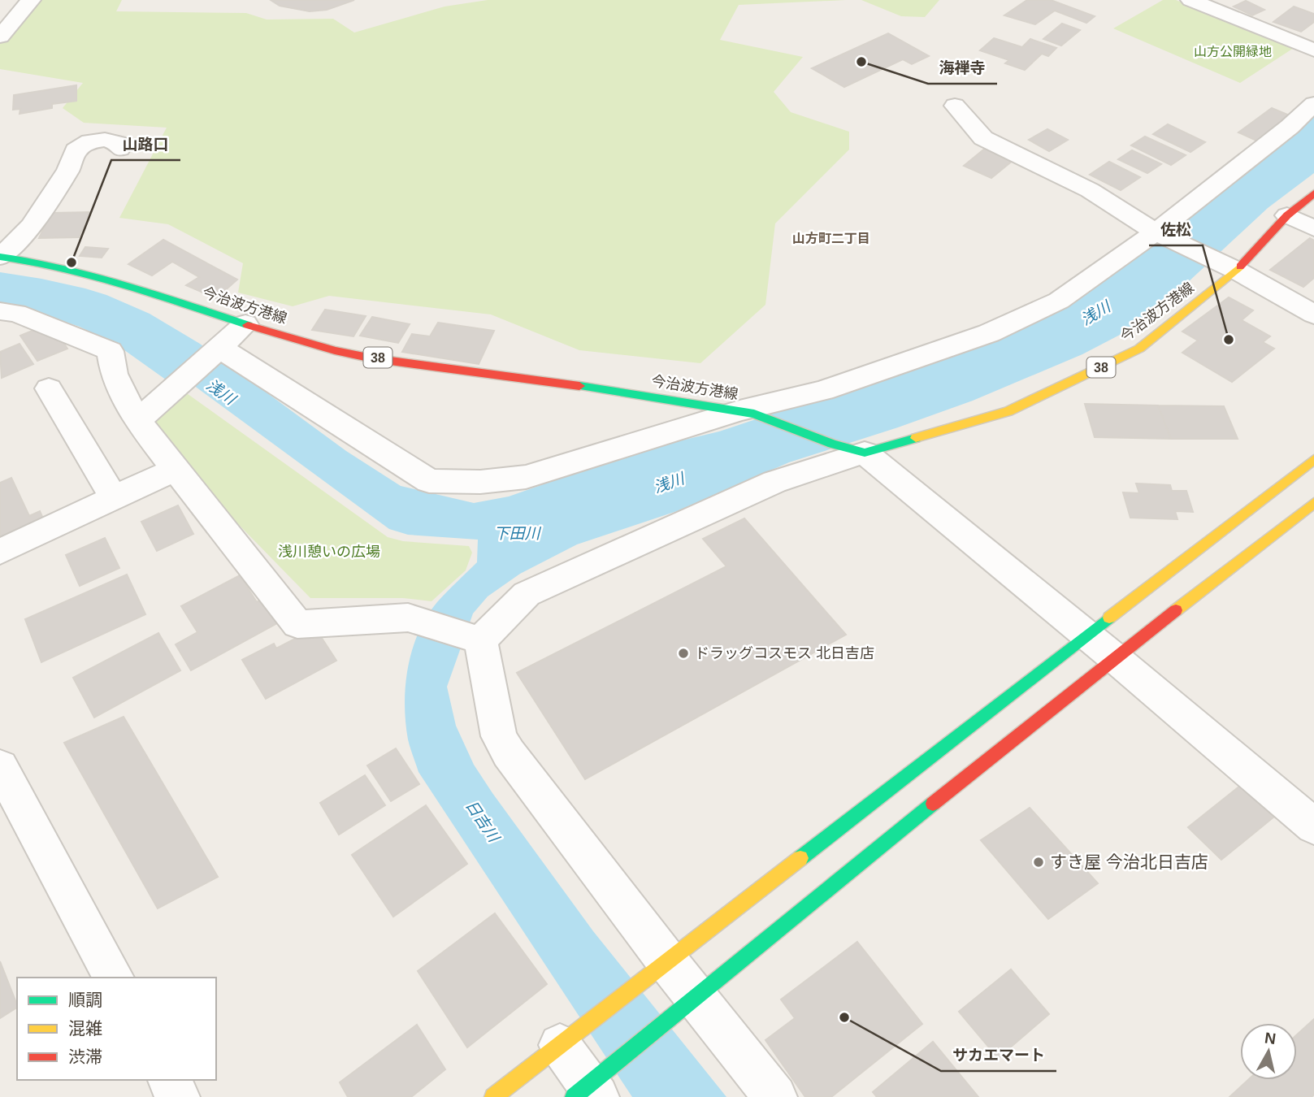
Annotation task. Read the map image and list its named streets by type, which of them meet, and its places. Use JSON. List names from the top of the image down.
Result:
{
  "streets": {
    "street": ["今治波方港線", "38"]
  },
  "districts": ["山方町二丁目"],
  "water": ["浅川", "下田川", "日吉川"],
  "parks": ["山方公開緑地", "浅川憩いの広場"],
  "places": [
    "海禅寺",
    "山路口",
    "佐松",
    "ドラッグコスモス 北日吉店",
    "すき屋 今治北日吉店",
    "サカエマート"
  ],
  "legend": ["順調", "混雑", "渋滞"],
  "north": "top"
}
